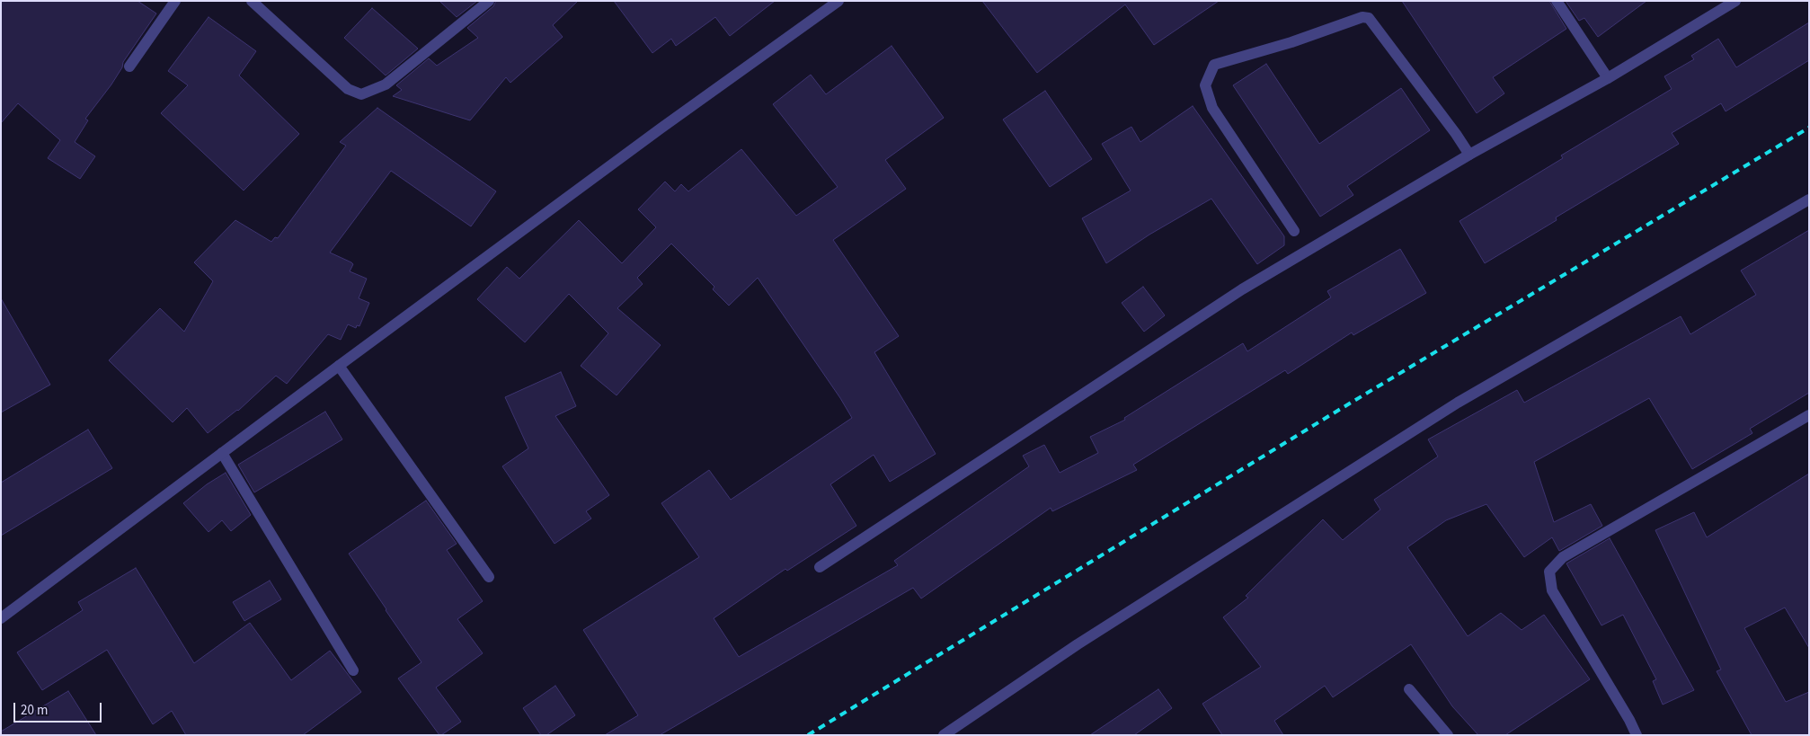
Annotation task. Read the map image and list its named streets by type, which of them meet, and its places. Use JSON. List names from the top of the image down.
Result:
{
  "scale_bar": "20 m"
}
